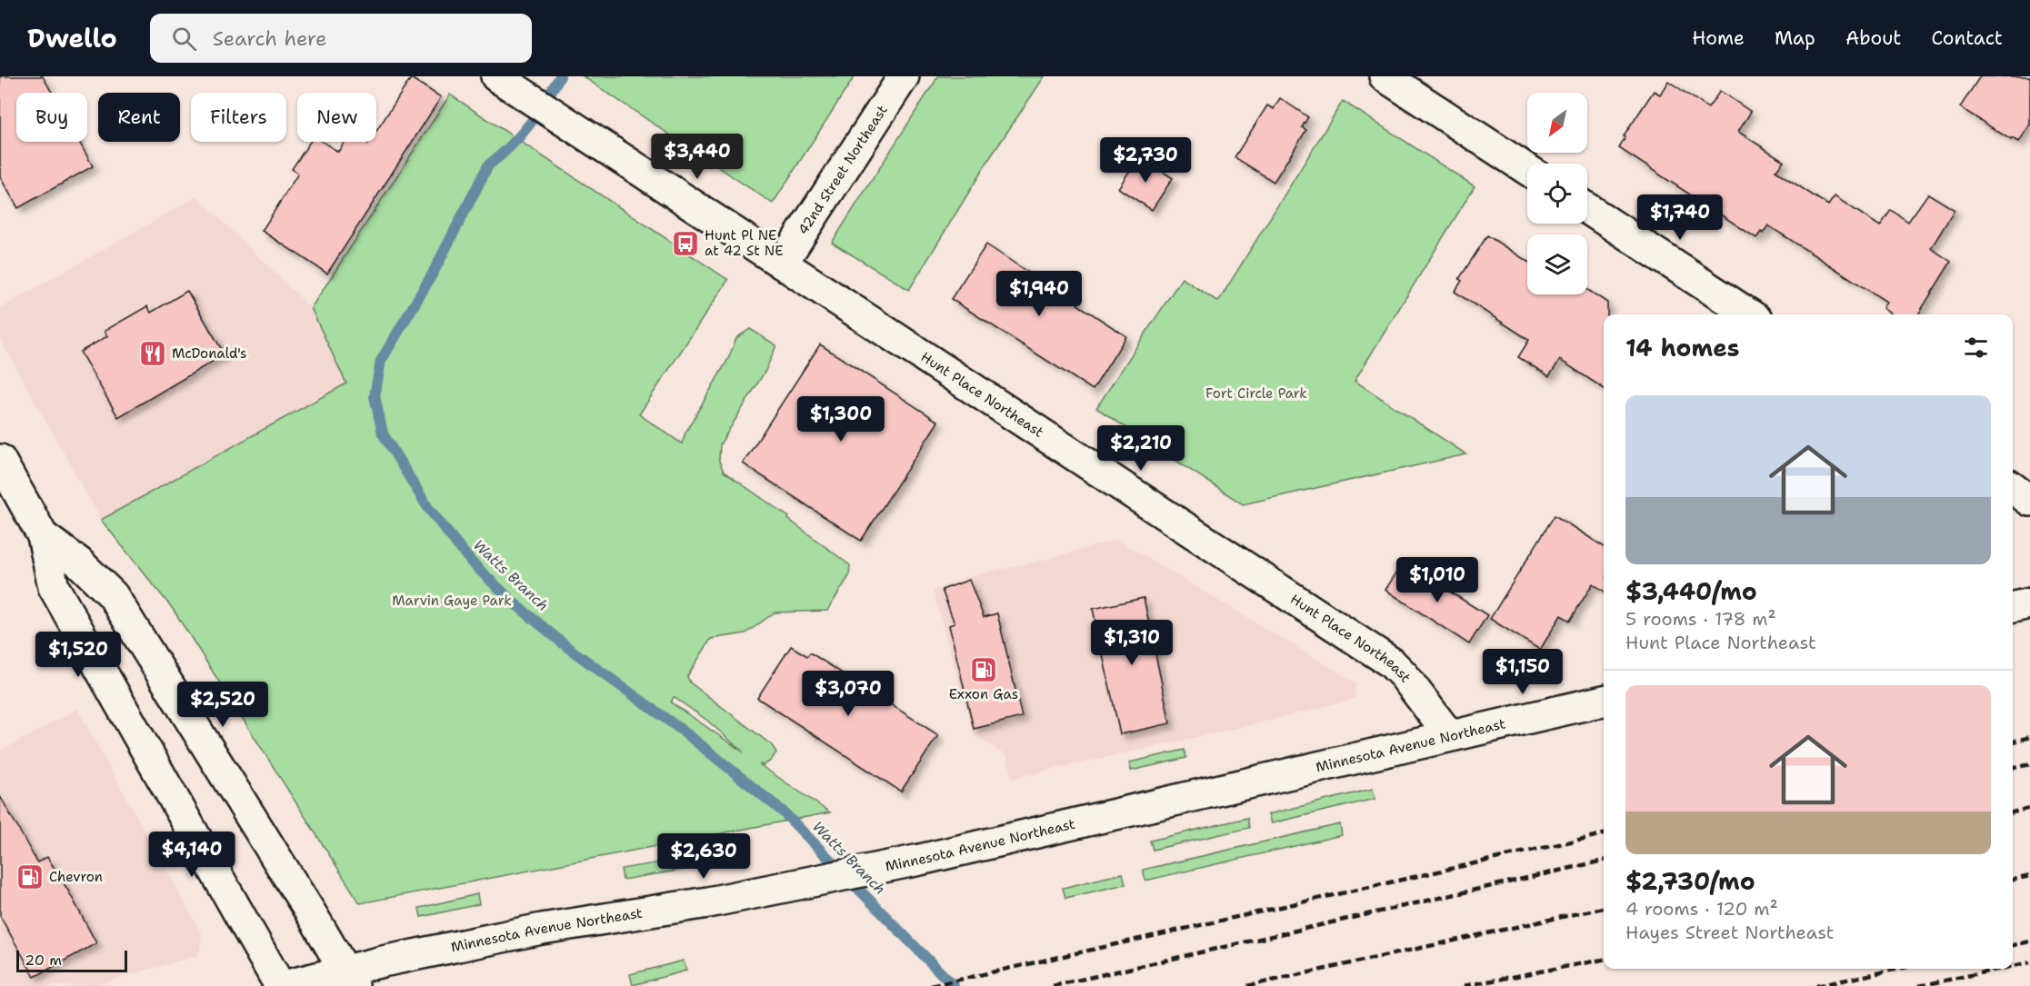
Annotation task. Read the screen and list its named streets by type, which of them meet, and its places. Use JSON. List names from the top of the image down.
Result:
{
  "streets": {
    "main road": ["42nd Street Northeast", "Hunt Place Northeast", "Minnesota Avenue Northeast"]
  },
  "crossings": [
    ["42nd Street Northeast", "Hunt Place Northeast"],
    ["Hunt Place Northeast", "Minnesota Avenue Northeast"]
  ],
  "water": ["Watts Branch"],
  "parks": ["Fort Circle Park", "Marvin Gaye Park"],
  "places": {
    "bus stop": ["Hunt Pl NE at 42 St NE"],
    "restaurant": ["McDonald's"],
    "fuel station": ["Exxon Gas", "Chevron"]
  },
  "scale_bar": "20 m",
  "north": "bottom left",
  "page": {
    "header": "Dwello",
    "search": "Search here",
    "nav": [
      "Home",
      "Map",
      "About",
      "Contact"
    ],
    "chip": [
      "Buy",
      "Rent",
      "Filters",
      "New"
    ],
    "price": [
      "$3,440",
      "$2,730",
      "$1,740",
      "$1,940",
      "$1,300",
      "$2,210",
      "$1,010",
      "$1,310",
      "$1,520",
      "$1,150",
      "$3,070",
      "$2,520",
      "$4,140",
      "$2,630"
    ],
    "heading": "14 homes",
    "list": [
      {
        "name": "$3,440/mo",
        "note": "5 rooms · 178 m² · Hunt Place Northeast"
      },
      {
        "name": "$2,730/mo",
        "note": "4 rooms · 120 m² · Hayes Street Northeast"
      }
    ],
    "scale": "20 m"
  }
}
